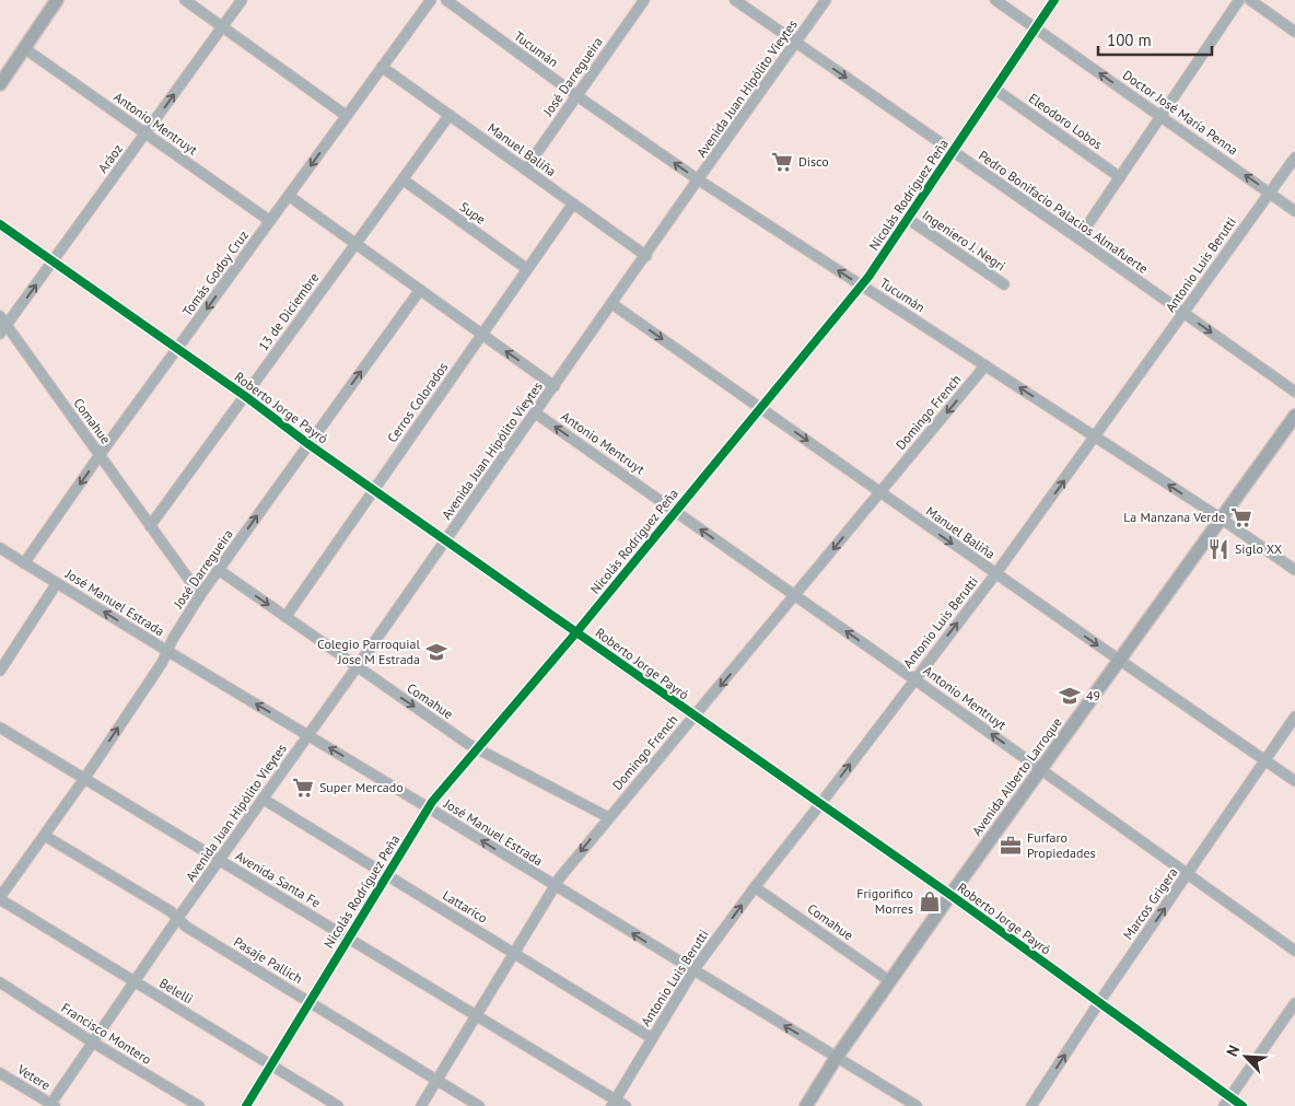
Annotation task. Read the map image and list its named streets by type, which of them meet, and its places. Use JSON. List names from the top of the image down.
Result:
{
  "streets": {
    "main road": ["Avenida Alberto Larroque"],
    "street": [
      "Tucumán",
      "José Darregueira",
      "Avenida Juan Hipólito Vieytes",
      "Doctor José María Penna",
      "Eleodoro Lobos",
      "Antonio Mentruyt",
      "Manuel Baliña",
      "Aráoz",
      "Nicolás Rodríguez Peña",
      "Pedro Bonifacio Palacios Almafuerte",
      "Supe",
      "Ingeniero J. Negri",
      "Antonio Luis Berutti",
      "Tomás Godoy Cruz",
      "13 de Diciembre",
      "Cerros Colorados",
      "Roberto Jorge Payró",
      "Domingo French",
      "Comahue",
      "José Manuel Estrada",
      "Avenida Santa Fe",
      "Marcos Grigera",
      "Lattarico",
      "Pasaje Pallich",
      "Belelli",
      "Francisco Montero",
      "Vetere"
    ]
  },
  "crossings": [
    ["Tucumán", "José Darregueira"],
    ["Tucumán", "Avenida Juan Hipólito Vieytes"],
    ["Tucumán", "Nicolás Rodríguez Peña"],
    ["Tucumán", "Antonio Luis Berutti"],
    ["Tucumán", "Domingo French"],
    ["Tucumán", "Avenida Alberto Larroque"],
    ["José Darregueira", "Manuel Baliña"],
    ["José Darregueira", "Roberto Jorge Payró"],
    ["José Darregueira", "Comahue"],
    ["José Darregueira", "José Manuel Estrada"],
    ["José Darregueira", "Avenida Santa Fe"],
    ["José Darregueira", "Pasaje Pallich"],
    ["José Darregueira", "Belelli"],
    ["Avenida Juan Hipólito Vieytes", "Antonio Mentruyt"],
    ["Avenida Juan Hipólito Vieytes", "Manuel Baliña"],
    ["Avenida Juan Hipólito Vieytes", "Pedro Bonifacio Palacios Almafuerte"],
    ["Avenida Juan Hipólito Vieytes", "Roberto Jorge Payró"],
    ["Avenida Juan Hipólito Vieytes", "Comahue"],
    ["Avenida Juan Hipólito Vieytes", "José Manuel Estrada"],
    ["Avenida Juan Hipólito Vieytes", "Avenida Santa Fe"],
    ["Avenida Juan Hipólito Vieytes", "Lattarico"],
    ["Avenida Juan Hipólito Vieytes", "Pasaje Pallich"],
    ["Avenida Juan Hipólito Vieytes", "Belelli"],
    ["Avenida Juan Hipólito Vieytes", "Francisco Montero"],
    ["Avenida Juan Hipólito Vieytes", "Vetere"],
    ["Doctor José María Penna", "Nicolás Rodríguez Peña"],
    ["Doctor José María Penna", "Antonio Luis Berutti"],
    ["Eleodoro Lobos", "Nicolás Rodríguez Peña"],
    ["Antonio Mentruyt", "Aráoz"],
    ["Antonio Mentruyt", "Nicolás Rodríguez Peña"],
    ["Antonio Mentruyt", "Antonio Luis Berutti"],
    ["Antonio Mentruyt", "Tomás Godoy Cruz"],
    ["Antonio Mentruyt", "Domingo French"],
    ["Antonio Mentruyt", "Avenida Alberto Larroque"],
    ["Antonio Mentruyt", "Marcos Grigera"],
    ["Manuel Baliña", "Nicolás Rodríguez Peña"],
    ["Manuel Baliña", "Antonio Luis Berutti"],
    ["Manuel Baliña", "Tomás Godoy Cruz"],
    ["Manuel Baliña", "13 de Diciembre"],
    ["Manuel Baliña", "Cerros Colorados"],
    ["Manuel Baliña", "Domingo French"],
    ["Manuel Baliña", "Avenida Alberto Larroque"],
    ["Manuel Baliña", "Marcos Grigera"],
    ["Aráoz", "Roberto Jorge Payró"],
    ["Aráoz", "Comahue"],
    ["Nicolás Rodríguez Peña", "Pedro Bonifacio Palacios Almafuerte"],
    ["Nicolás Rodríguez Peña", "Ingeniero J. Negri"],
    ["Nicolás Rodríguez Peña", "Roberto Jorge Payró"],
    ["Nicolás Rodríguez Peña", "Comahue"],
    ["Nicolás Rodríguez Peña", "José Manuel Estrada"],
    ["Nicolás Rodríguez Peña", "Avenida Santa Fe"],
    ["Nicolás Rodríguez Peña", "Lattarico"],
    ["Nicolás Rodríguez Peña", "Pasaje Pallich"],
    ["Nicolás Rodríguez Peña", "Belelli"],
    ["Pedro Bonifacio Palacios Almafuerte", "Antonio Luis Berutti"],
    ["Supe", "13 de Diciembre"],
    ["Supe", "Cerros Colorados"],
    ["Antonio Luis Berutti", "Roberto Jorge Payró"],
    ["Antonio Luis Berutti", "Comahue"],
    ["Antonio Luis Berutti", "José Manuel Estrada"],
    ["Antonio Luis Berutti", "Avenida Santa Fe"],
    ["Antonio Luis Berutti", "Lattarico"],
    ["Tomás Godoy Cruz", "Roberto Jorge Payró"],
    ["Tomás Godoy Cruz", "Comahue"],
    ["Tomás Godoy Cruz", "José Manuel Estrada"],
    ["13 de Diciembre", "Roberto Jorge Payró"],
    ["13 de Diciembre", "Comahue"],
    ["Cerros Colorados", "Roberto Jorge Payró"],
    ["Cerros Colorados", "Comahue"],
    ["Roberto Jorge Payró", "Domingo French"],
    ["Roberto Jorge Payró", "Avenida Alberto Larroque"],
    ["Roberto Jorge Payró", "Marcos Grigera"],
    ["Domingo French", "Comahue"],
    ["Domingo French", "José Manuel Estrada"],
    ["Domingo French", "Avenida Santa Fe"],
    ["Domingo French", "Lattarico"],
    ["Domingo French", "Pasaje Pallich"],
    ["Comahue", "Avenida Alberto Larroque"],
    ["José Manuel Estrada", "Avenida Alberto Larroque"]
  ],
  "one_way": [
    "Tucumán",
    "José Darregueira",
    "Doctor José María Penna",
    "Antonio Mentruyt",
    "Manuel Baliña",
    "Aráoz",
    "Pedro Bonifacio Palacios Almafuerte",
    "Antonio Luis Berutti",
    "Tomás Godoy Cruz",
    "Domingo French",
    "José Manuel Estrada",
    "Marcos Grigera"
  ],
  "places": {
    "supermarket": ["Disco", "La Manzana Verde", "Super Mercado"],
    "restaurant": ["Siglo XX"],
    "school or university": ["Colegio Parroquial Jose M Estrada", "49"],
    "office": ["Furfaro Propiedades"],
    "shop": ["Frigorifico Morres"]
  },
  "scale_bar": "100 m",
  "north": "top left"
}
